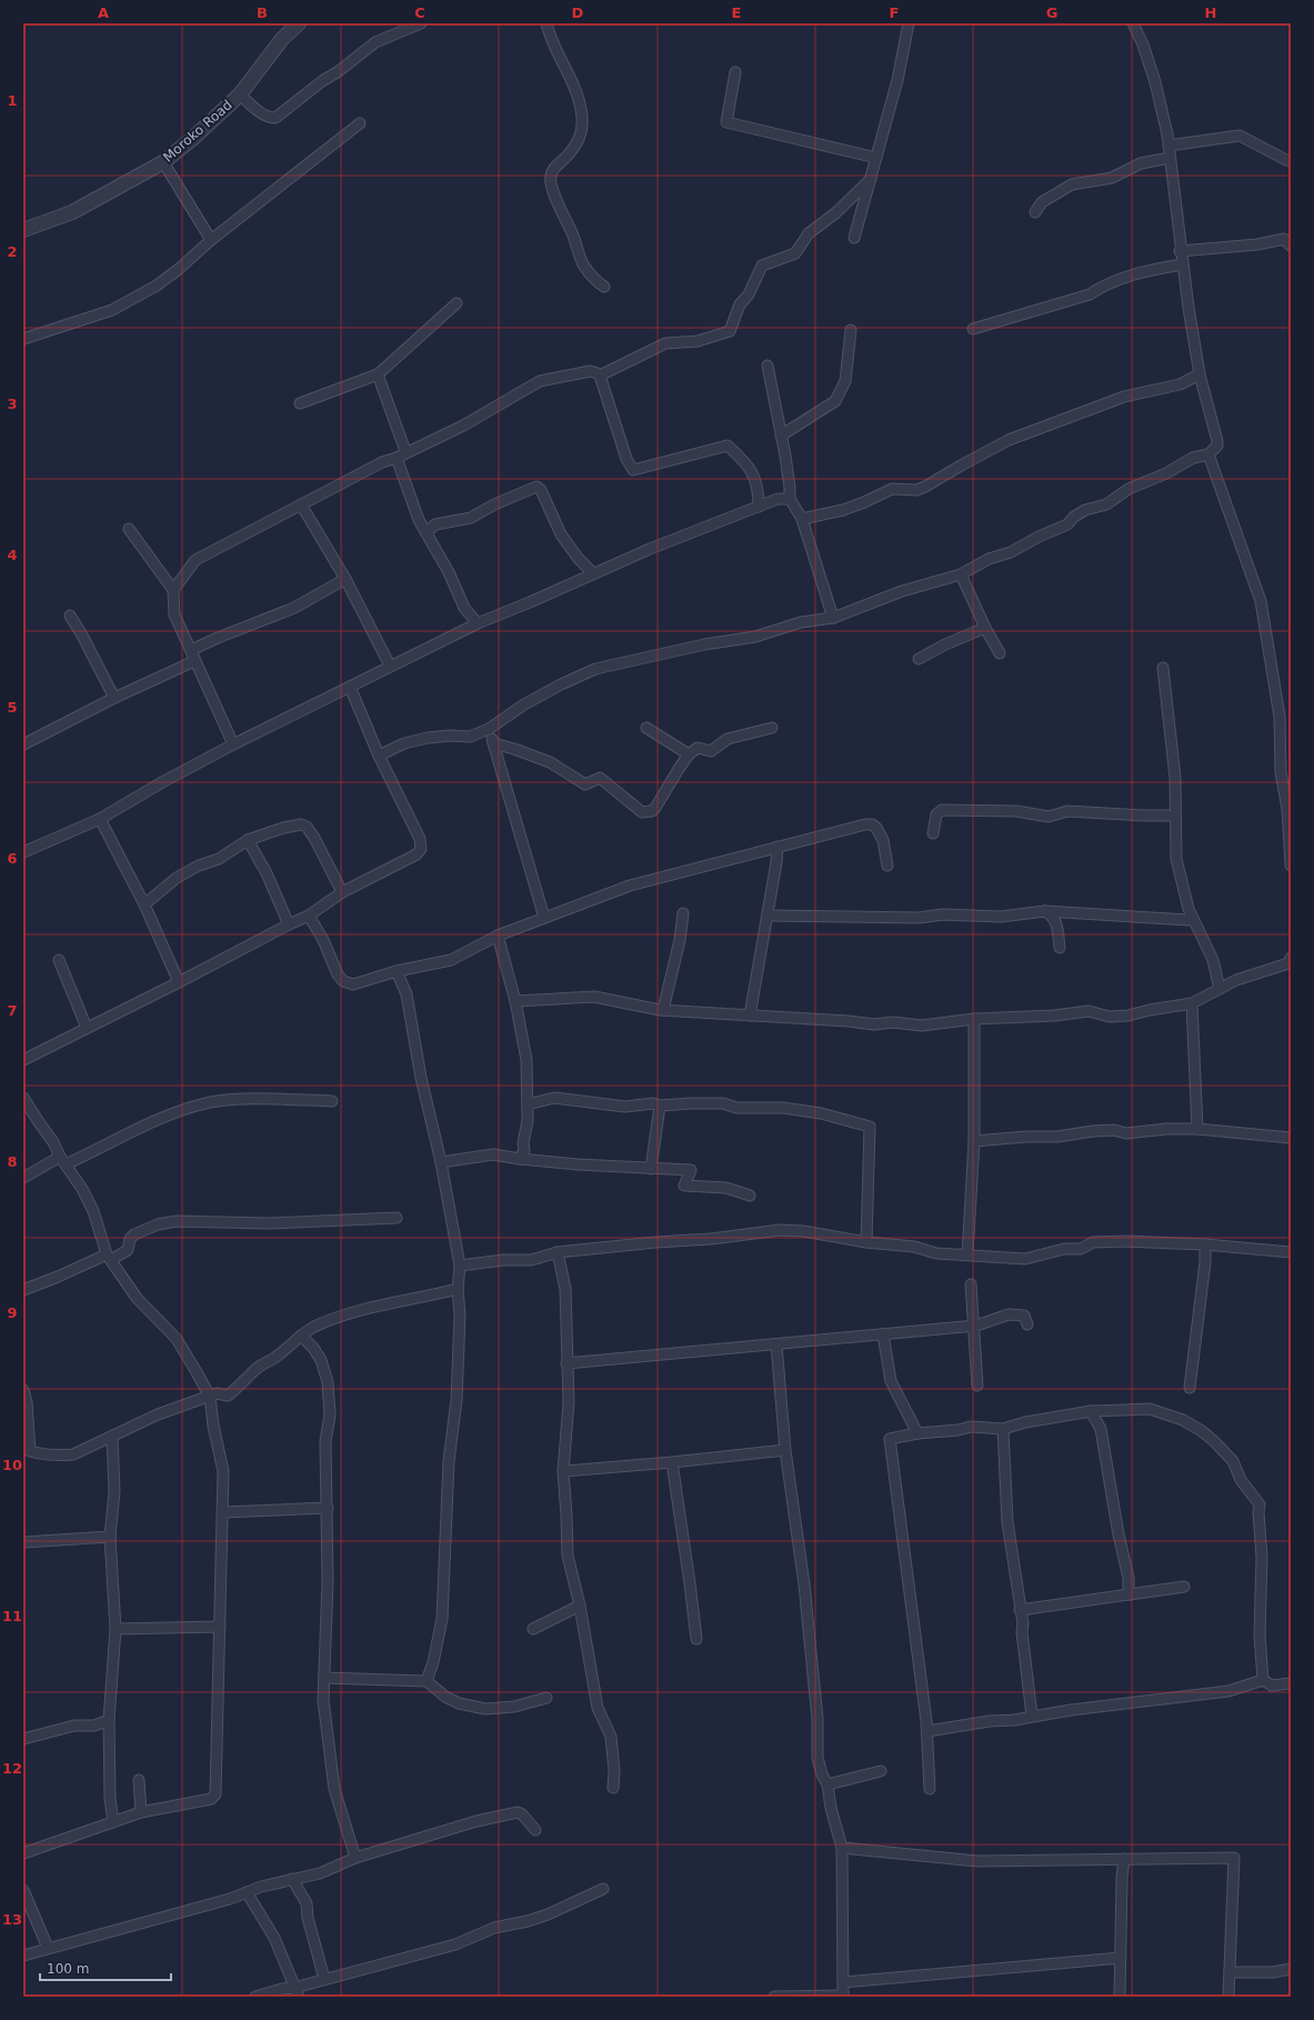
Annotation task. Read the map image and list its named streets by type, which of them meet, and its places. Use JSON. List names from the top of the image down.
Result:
{
  "streets": {
    "street": ["Moroko Road"]
  },
  "scale_bar": "100 m",
  "grid": {
    "columns": [
      "A",
      "B",
      "C",
      "D",
      "E",
      "F",
      "G",
      "H"
    ],
    "rows": [
      "1",
      "2",
      "3",
      "4",
      "5",
      "6",
      "7",
      "8",
      "9",
      "10",
      "11",
      "12",
      "13"
    ]
  }
}
